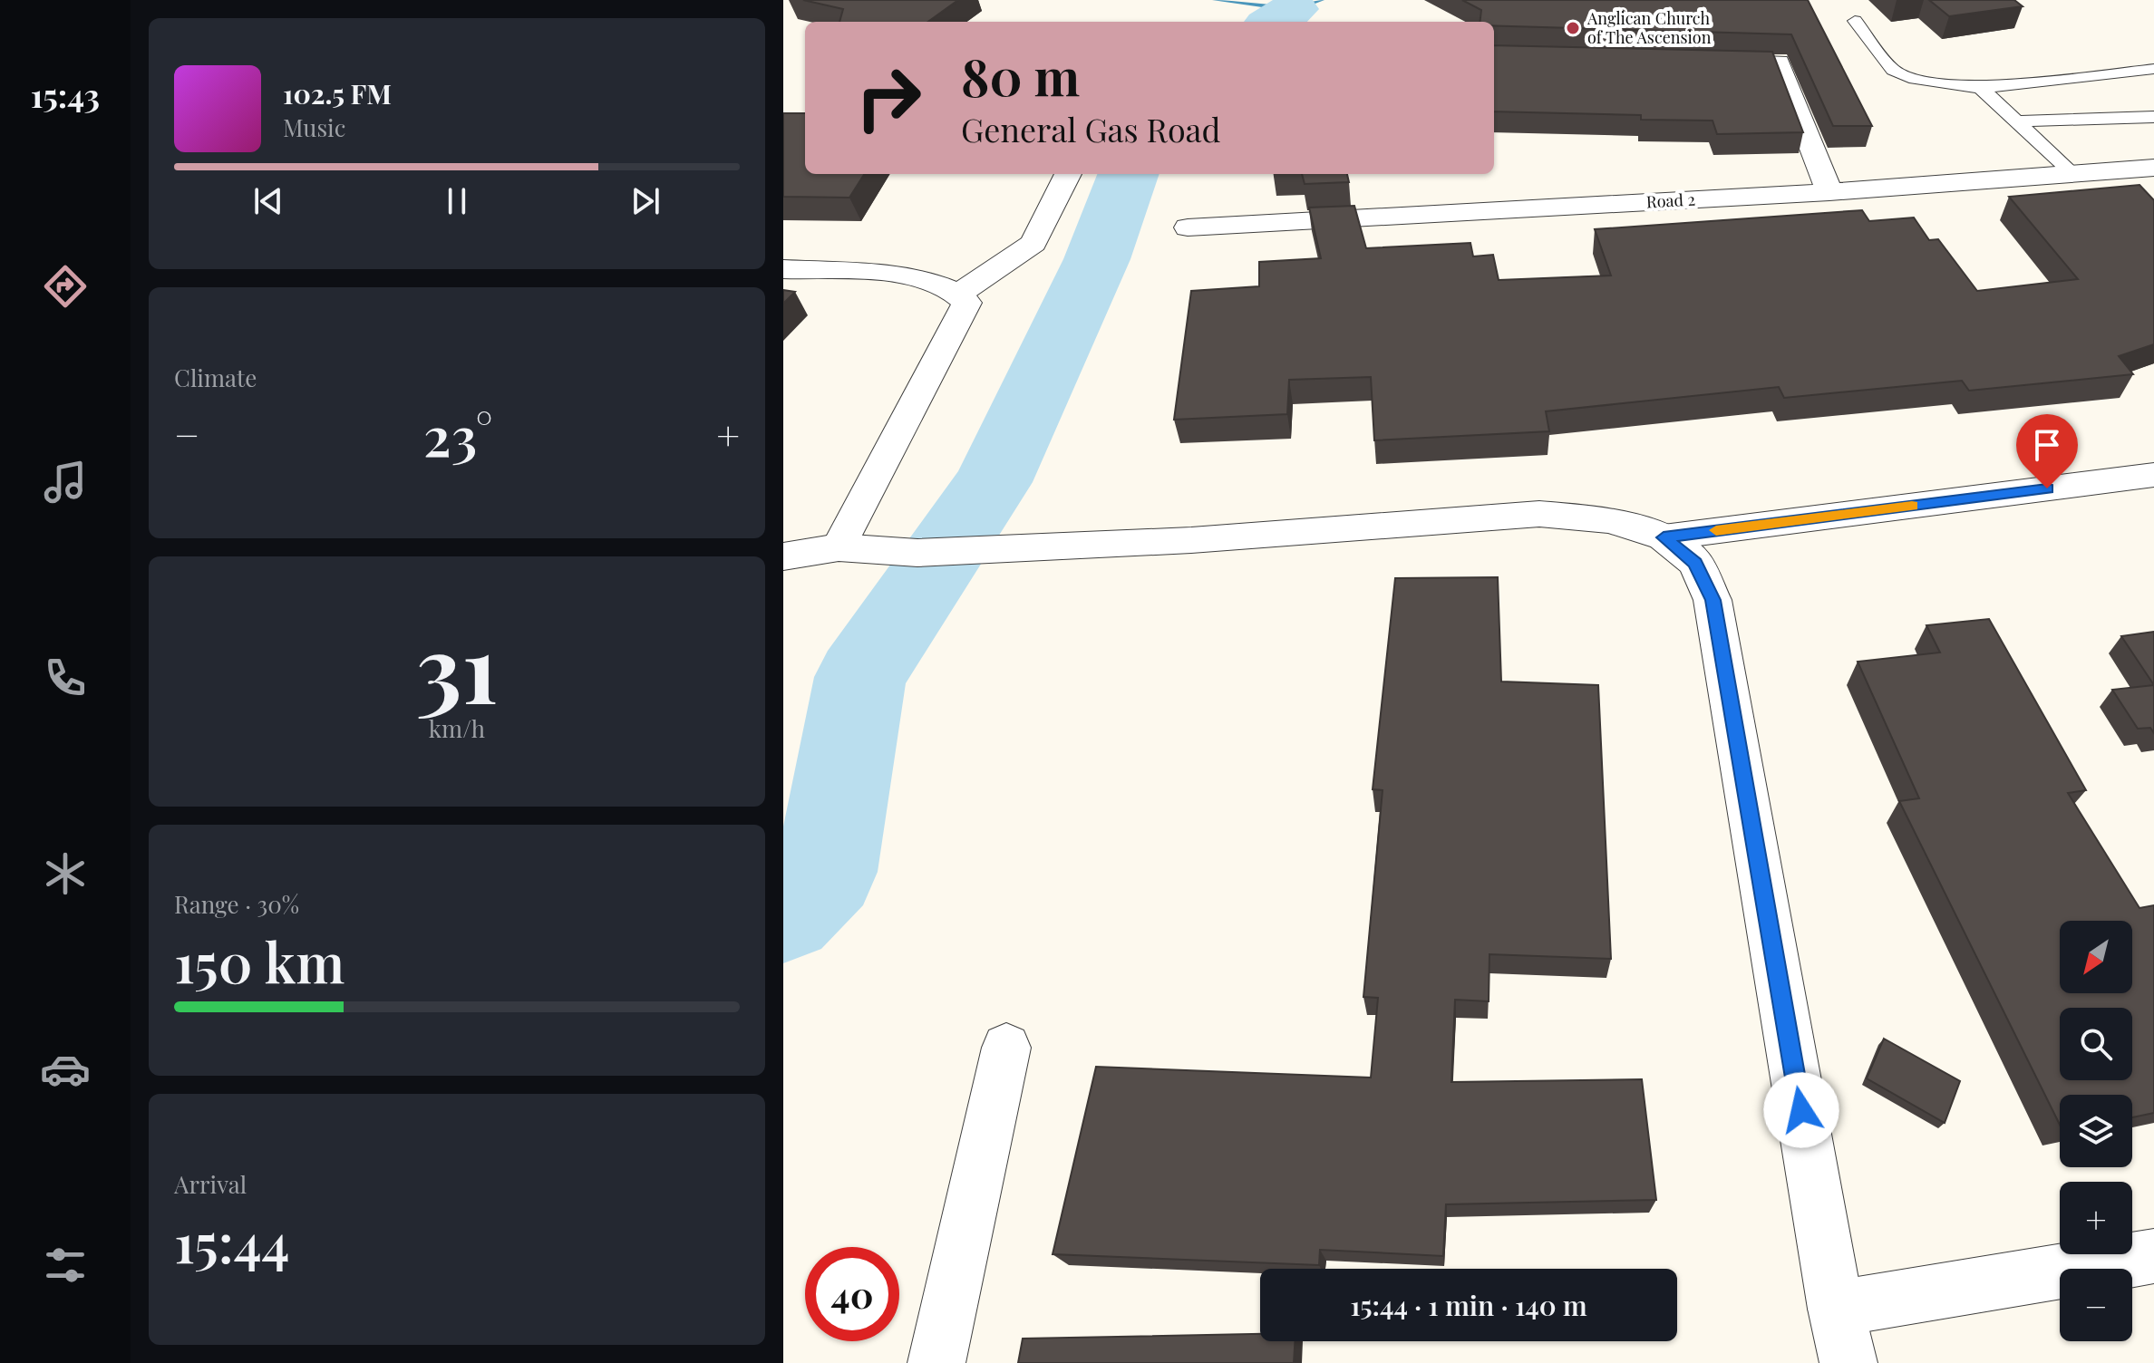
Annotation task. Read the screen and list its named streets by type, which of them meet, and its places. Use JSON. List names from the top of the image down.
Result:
{
  "streets": {
    "street": ["Road 2"]
  },
  "places": ["Anglican Church of The Ascension"],
  "north": "bottom left",
  "page": {
    "tabs": "15:43",
    "turn": ["80 m", "General Gas Road"],
    "song": ["102.5 FM", "Music"],
    "tile": [
      "Climate",
      ["31", "km/h"],
      ["Range · 30%", "150 km"],
      ["Arrival", "15:44"]
    ],
    "heat": ["−", "23°", "+"],
    "map_buttons": ["+", "−"],
    "limit": "40",
    "trip": "15:44 · 1 min · 140 m"
  }
}
